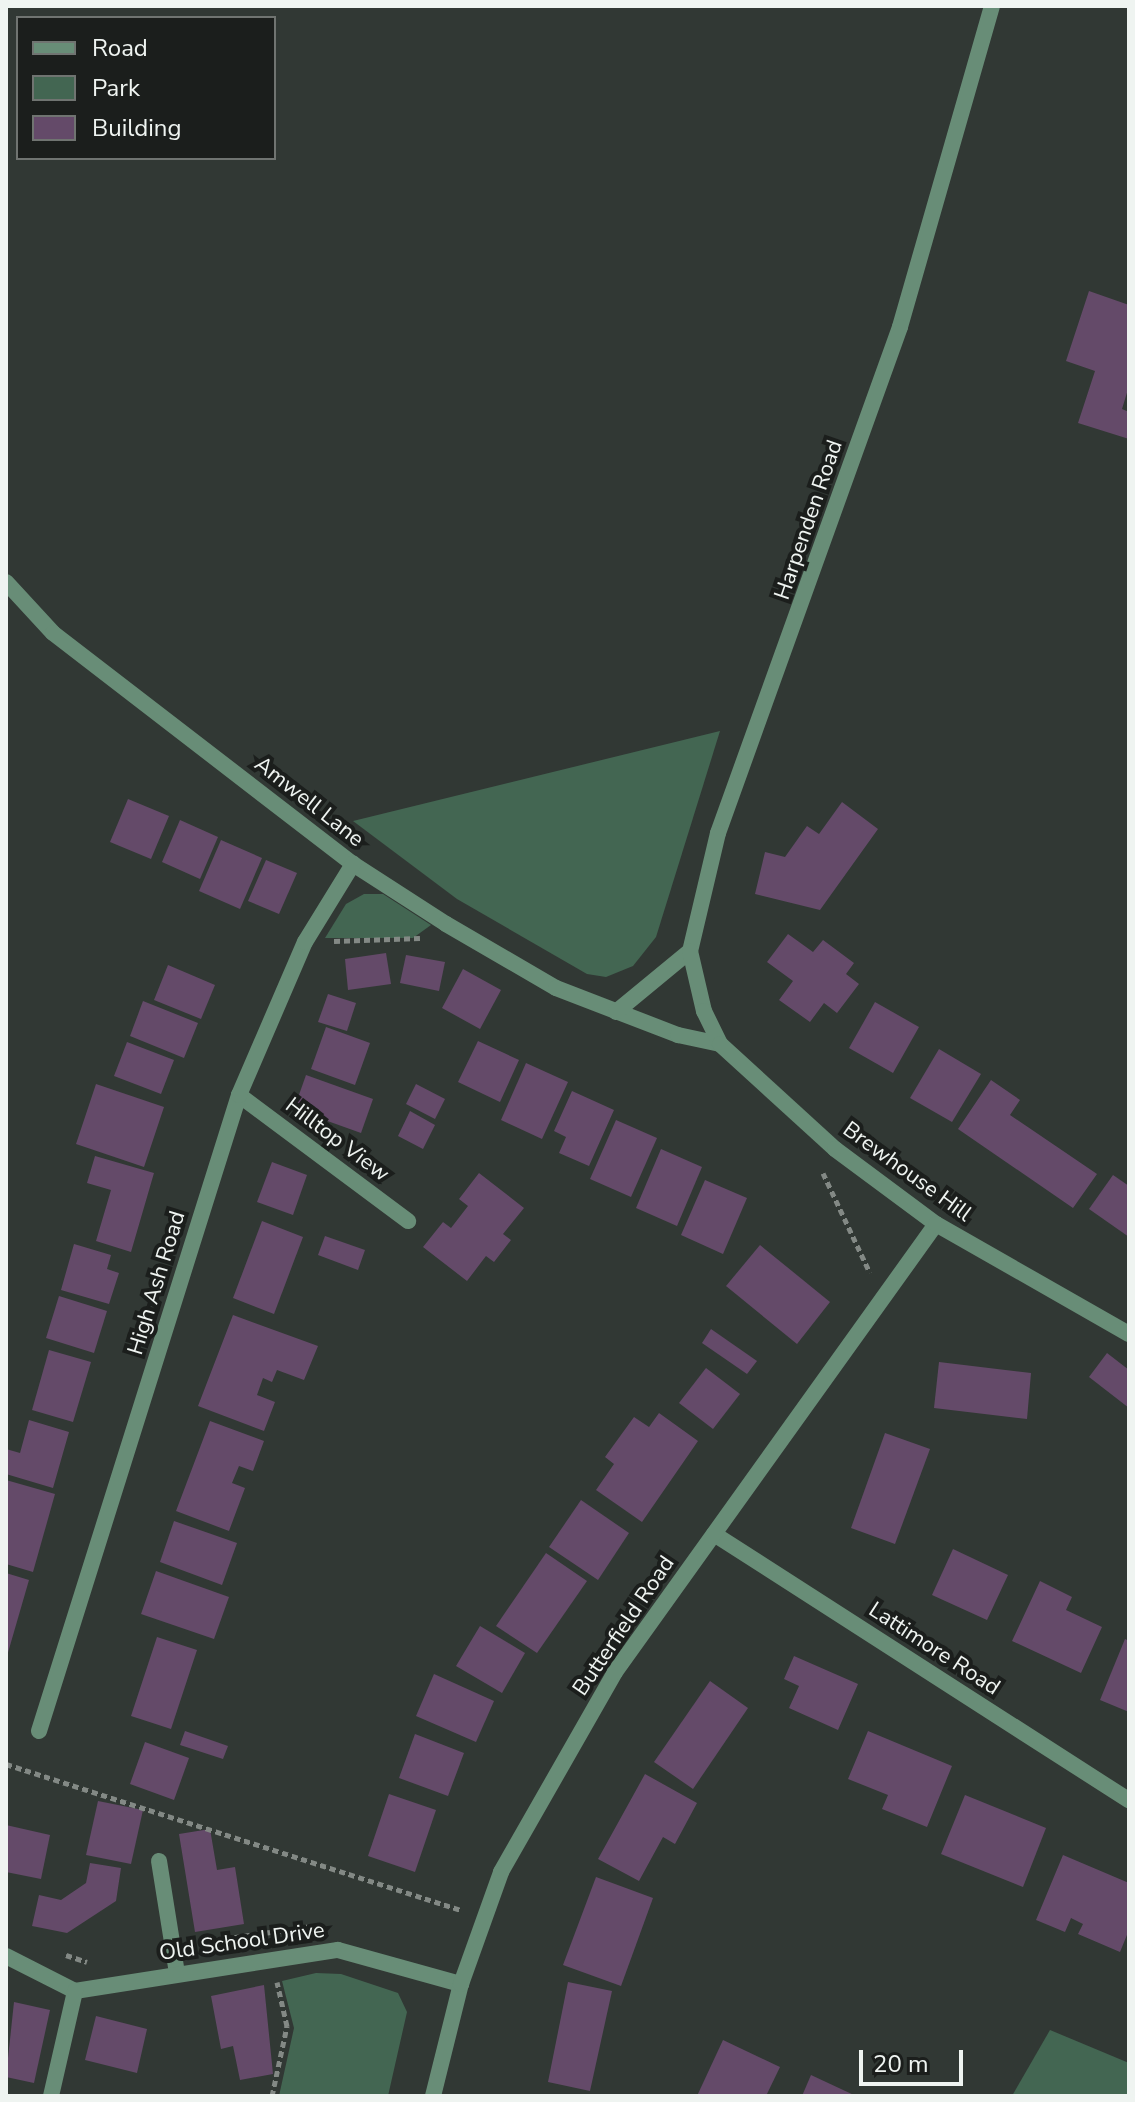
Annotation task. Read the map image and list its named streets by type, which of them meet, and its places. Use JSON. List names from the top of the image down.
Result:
{
  "streets": {
    "street": [
      "Harpenden Road",
      "Amwell Lane",
      "Hilltop View",
      "Brewhouse Hill",
      "High Ash Road",
      "Butterfield Road",
      "Lattimore Road",
      "Old School Drive"
    ]
  },
  "crossings": [
    ["Harpenden Road", "Amwell Lane"],
    ["Harpenden Road", "Brewhouse Hill"],
    ["Amwell Lane", "Brewhouse Hill"],
    ["Amwell Lane", "High Ash Road"],
    ["Hilltop View", "High Ash Road"],
    ["Brewhouse Hill", "Butterfield Road"],
    ["Butterfield Road", "Lattimore Road"],
    ["Butterfield Road", "Old School Drive"]
  ],
  "legend": ["Road", "Park", "Building"],
  "scale_bar": "20 m"
}
